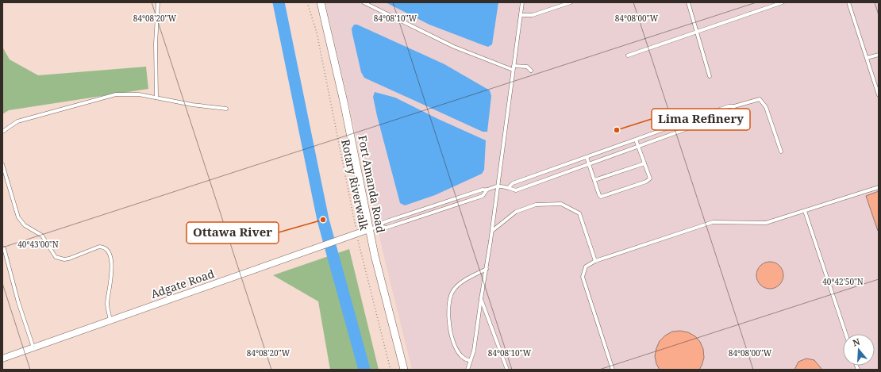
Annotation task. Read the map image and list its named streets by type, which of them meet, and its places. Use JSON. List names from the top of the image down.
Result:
{
  "streets": {
    "street": ["Fort Amanda Road", "Adgate Road"],
    "path": ["Rotary Riverwalk"]
  },
  "crossings": [
    ["Fort Amanda Road", "Adgate Road"],
    ["Rotary Riverwalk", "Adgate Road"]
  ],
  "places": ["Lima Refinery", "Ottawa River"],
  "north": "top",
  "coordinates": [
    "84°08'20\"W",
    "84°08'10\"W",
    "84°08'00\"W",
    "40°43'00\"N",
    "40°42'50\"N"
  ]
}
